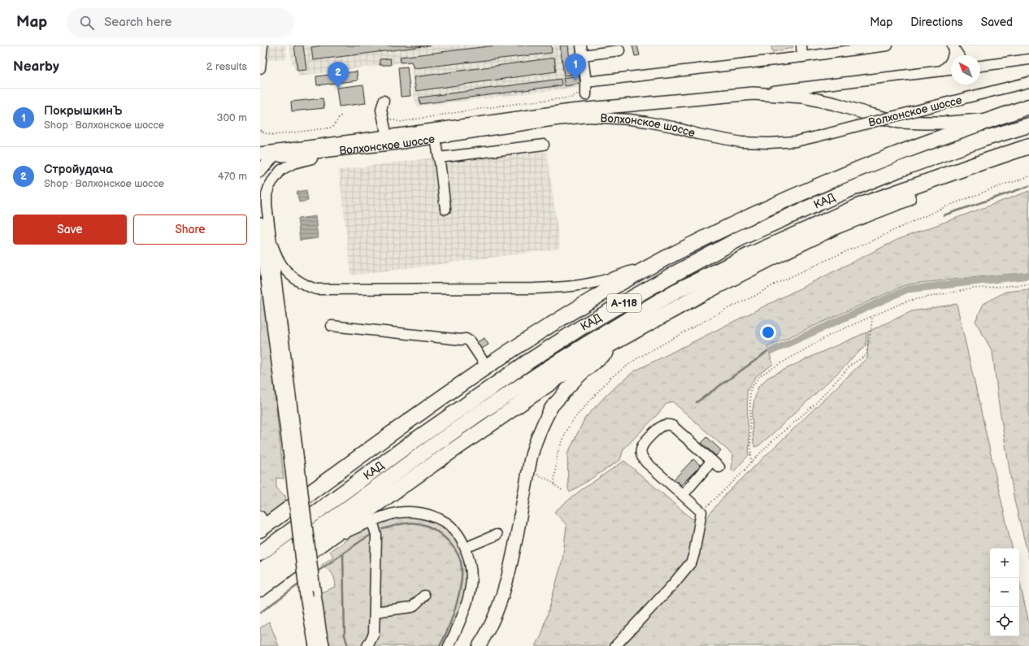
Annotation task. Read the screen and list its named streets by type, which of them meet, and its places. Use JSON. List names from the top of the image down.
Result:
{
  "streets": {
    "highway": ["КАД", "А-118"],
    "main road": ["Волхонское шоссе"]
  },
  "north": "top left",
  "page": {
    "header": "Map",
    "search": "Search here",
    "nav": ["Map", "Directions", "Saved"],
    "heading": ["Nearby", "2 results"],
    "pins": ["1", "2"],
    "list": [
      {
        "mark": "1",
        "name": "ПокрышкинЪ",
        "note": "Shop · Волхонское шоссе",
        "value": "300 m"
      },
      {
        "mark": "2",
        "name": "Стройудача",
        "note": "Shop · Волхонское шоссе",
        "value": "470 m"
      }
    ],
    "buttons": ["Save", "Share"],
    "map_buttons": ["+", "−"]
  }
}
